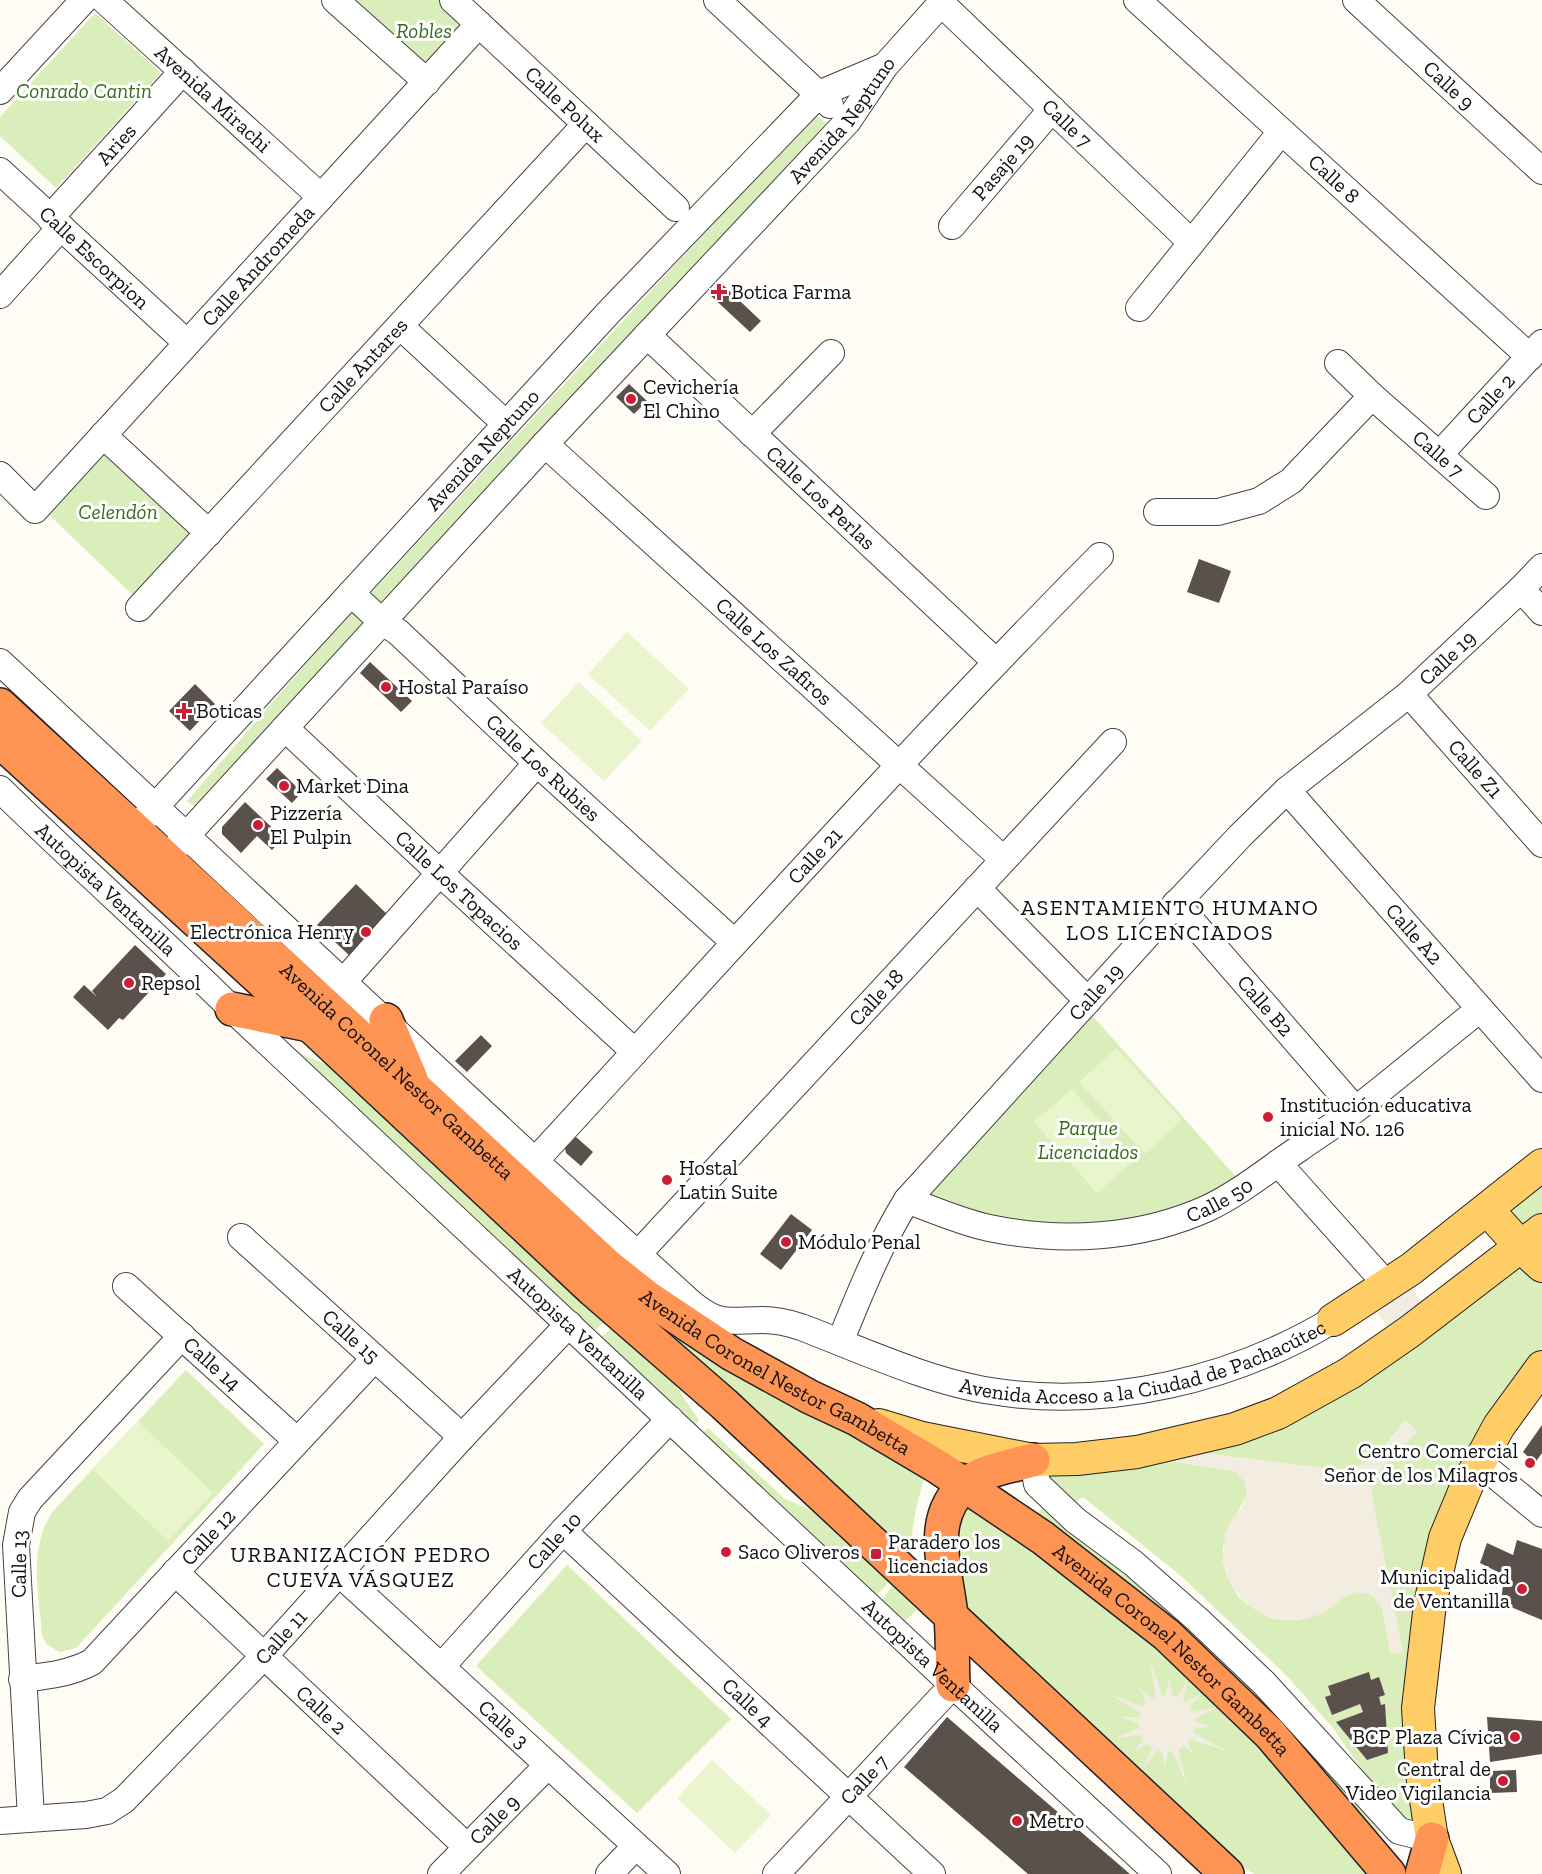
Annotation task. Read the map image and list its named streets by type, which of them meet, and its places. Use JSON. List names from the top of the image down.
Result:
{
  "streets": {
    "highway": ["Autopista Ventanilla", "Avenida Coronel Nestor Gambetta"],
    "main road": ["Avenida Acceso a la Ciudad de Pachacútec"],
    "street": [
      "Calle 9",
      "Avenida Mirachi",
      "Calle Polux",
      "Calle 7",
      "Avenida Neptuno",
      "Aries",
      "Pasaje 19",
      "Calle 8",
      "Calle Escorpion",
      "Calle Andromeda",
      "Calle Antares",
      "Calle 2",
      "Calle Los Perlas",
      "Calle Los Zafiros",
      "Calle 19",
      "Calle Los Rubies",
      "Calle Z1",
      "Calle 21",
      "Calle Los Topacios",
      "Calle A2",
      "Calle 18",
      "Calle B2",
      "Calle 50",
      "Calle 15",
      "Calle 14",
      "Calle 12",
      "Calle 10",
      "Calle 13",
      "Calle 11",
      "Calle 4",
      "Calle 3"
    ]
  },
  "crossings": [
    ["Calle 9", "Calle 2"],
    ["Calle 9", "Calle 3"],
    ["Avenida Mirachi", "Aries"],
    ["Avenida Mirachi", "Calle Andromeda"],
    ["Calle Polux", "Calle Andromeda"],
    ["Calle Polux", "Calle Antares"],
    ["Calle 7", "Pasaje 19"],
    ["Calle 7", "Calle 2"],
    ["Calle 7", "Autopista Ventanilla"],
    ["Calle 7", "Calle 4"],
    ["Avenida Neptuno", "Calle Los Perlas"],
    ["Avenida Neptuno", "Calle Los Zafiros"],
    ["Avenida Neptuno", "Calle Los Rubies"],
    ["Avenida Neptuno", "Autopista Ventanilla"],
    ["Avenida Neptuno", "Calle Los Topacios"],
    ["Avenida Neptuno", "Avenida Coronel Nestor Gambetta"],
    ["Aries", "Calle Escorpion"],
    ["Calle 8", "Calle 2"],
    ["Calle Escorpion", "Calle Andromeda"],
    ["Calle 2", "Calle 12"],
    ["Calle 2", "Calle 11"],
    ["Calle Los Perlas", "Calle 21"],
    ["Calle Los Zafiros", "Calle 21"],
    ["Calle Los Zafiros", "Calle 18"],
    ["Calle 19", "Calle Z1"],
    ["Calle 19", "Autopista Ventanilla"],
    ["Calle 19", "Calle A2"],
    ["Calle 19", "Calle B2"],
    ["Calle 19", "Calle 50"],
    ["Calle 19", "Avenida Acceso a la Ciudad de Pachacútec"],
    ["Calle Los Rubies", "Calle 21"],
    ["Calle 21", "Autopista Ventanilla"],
    ["Calle 21", "Calle Los Topacios"],
    ["Autopista Ventanilla", "Calle 18"],
    ["Autopista Ventanilla", "Avenida Coronel Nestor Gambetta"],
    ["Autopista Ventanilla", "Avenida Acceso a la Ciudad de Pachacútec"],
    ["Autopista Ventanilla", "Calle 10"],
    ["Autopista Ventanilla", "Calle 11"],
    ["Calle A2", "Calle 50"],
    ["Calle B2", "Calle 50"],
    ["Calle 15", "Calle 12"],
    ["Calle 15", "Calle 11"],
    ["Calle 14", "Calle 12"],
    ["Calle 14", "Calle 13"],
    ["Calle 12", "Calle 13"],
    ["Calle 10", "Calle 4"],
    ["Calle 10", "Calle 3"],
    ["Calle 13", "Calle 11"],
    ["Calle 11", "Calle 3"]
  ],
  "districts": ["ASENTAMIENTO HUMANO LOS LICENCIADOS", "URBANIZACIÓN PEDRO CUEVA VÁSQUEZ"],
  "parks": [
    "Robles",
    "Conrado Cantin",
    "Celendón",
    "Parque Licenciados"
  ],
  "places": {
    "health": ["Botica Farma", "Boticas"],
    "other": [
      "Cevichería El Chino",
      "Hostal Paraíso",
      "Market Dina",
      "Pizzería El Pulpin",
      "Electrónica Henry",
      "Repsol",
      "Institución educativa inicial No. 126",
      "Hostal Latin Suite",
      "Módulo Penal",
      "Centro Comercial Señor de los Milagros",
      "Saco Oliveros",
      "Municipalidad de Ventanilla",
      "BCP Plaza Cívica",
      "Central de Video Vigilancia",
      "Metro"
    ],
    "transit": ["Paradero los licenciados"]
  }
}
